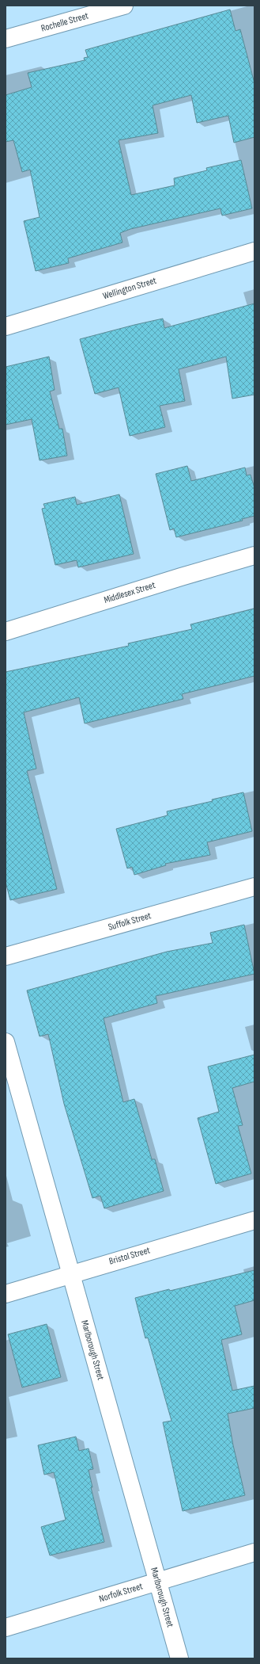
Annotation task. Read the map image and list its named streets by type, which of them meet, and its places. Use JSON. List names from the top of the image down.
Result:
{
  "streets": {
    "street": [
      "Rochelle Street",
      "Wellington Street",
      "Middlesex Street",
      "Suffolk Street",
      "Bristol Street",
      "Marlborough Street",
      "Norfolk Street"
    ]
  },
  "crossings": [
    ["Bristol Street", "Marlborough Street"],
    ["Marlborough Street", "Norfolk Street"]
  ]
}
